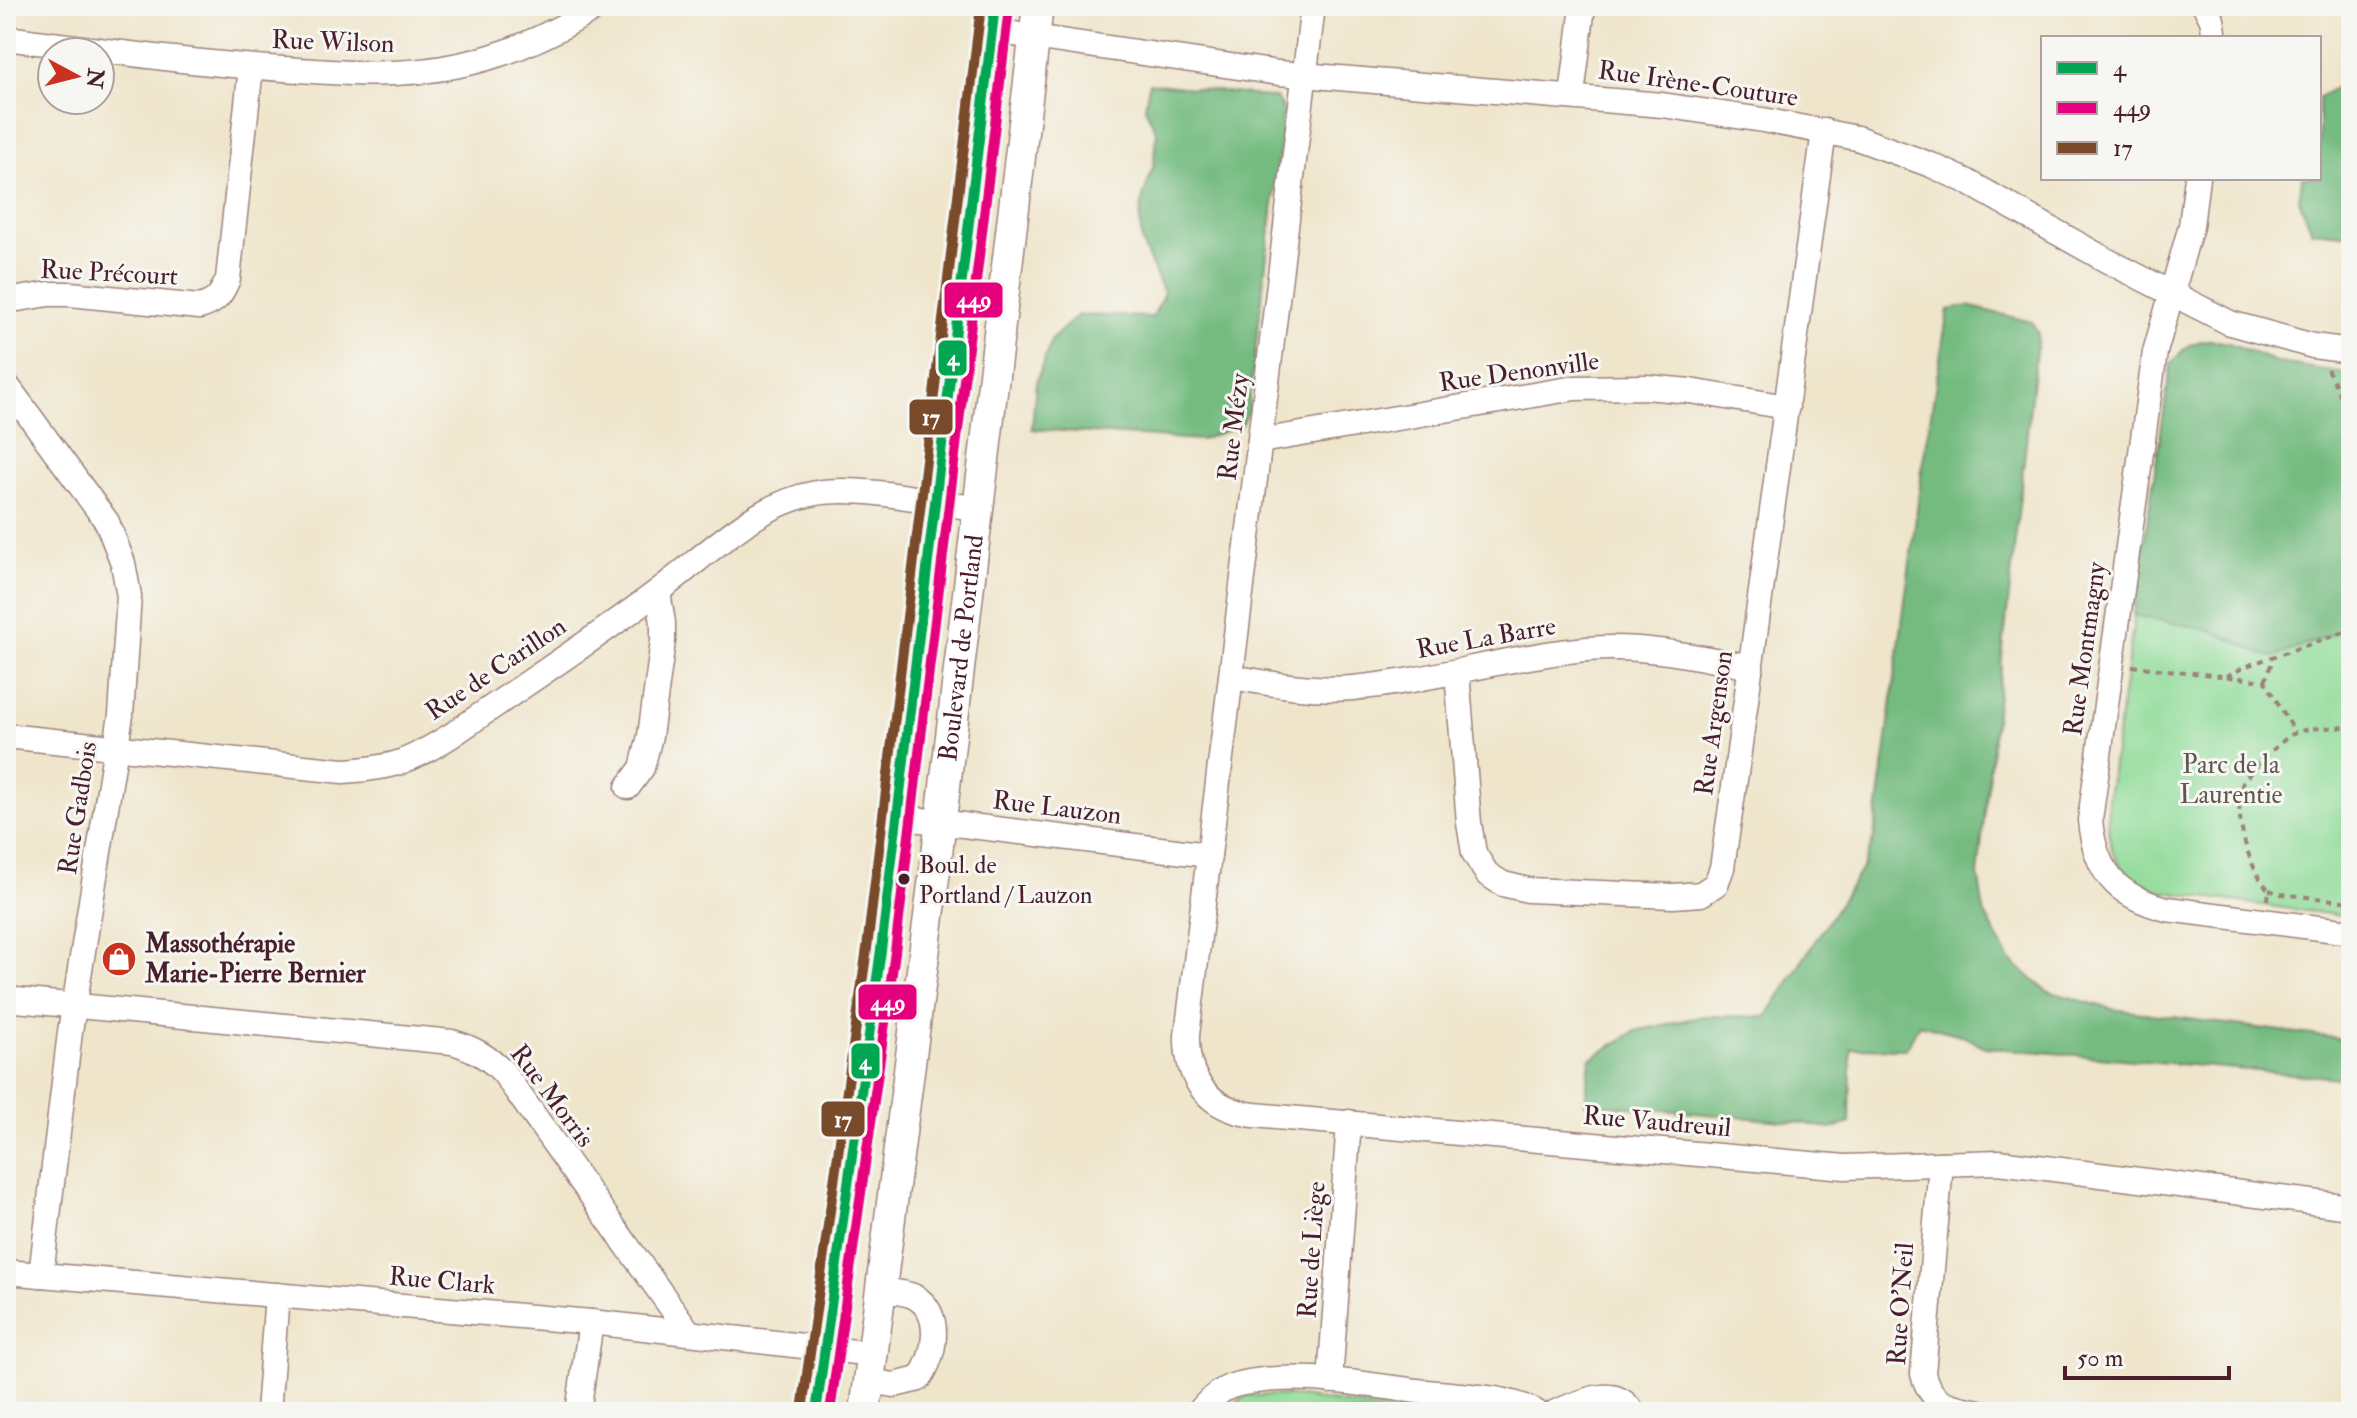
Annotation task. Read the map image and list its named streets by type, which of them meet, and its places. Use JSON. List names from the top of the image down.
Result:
{
  "streets": {
    "main road": ["Boulevard de Portland"],
    "street": [
      "Rue Wilson",
      "Rue Irène-Couture",
      "Rue Précourt",
      "Rue Denonville",
      "Rue Mézy",
      "Rue La Barre",
      "Rue Montmagny",
      "Rue de Carillon",
      "Rue Argenson",
      "Rue Gadbois",
      "Rue Lauzon",
      "Rue Morris",
      "Rue Vaudreuil",
      "Rue de Liège",
      "Rue Clark",
      "Rue O'Neil"
    ]
  },
  "crossings": [
    ["Rue Wilson", "Rue Précourt"],
    ["Rue Irène-Couture", "Rue Mézy"],
    ["Rue Irène-Couture", "Boulevard de Portland"],
    ["Rue Irène-Couture", "Rue Montmagny"],
    ["Rue Irène-Couture", "Rue Argenson"],
    ["Rue Denonville", "Rue Mézy"],
    ["Rue Denonville", "Rue Argenson"],
    ["Rue Mézy", "Rue La Barre"],
    ["Rue Mézy", "Rue Lauzon"],
    ["Rue Mézy", "Rue Vaudreuil"],
    ["Rue La Barre", "Rue Argenson"],
    ["Boulevard de Portland", "Rue de Carillon"],
    ["Boulevard de Portland", "Rue Lauzon"],
    ["Boulevard de Portland", "Rue Clark"],
    ["Rue de Carillon", "Rue Gadbois"],
    ["Rue Gadbois", "Rue Morris"],
    ["Rue Gadbois", "Rue Clark"],
    ["Rue Lauzon", "Rue Vaudreuil"],
    ["Rue Morris", "Rue Clark"],
    ["Rue Vaudreuil", "Rue de Liège"],
    ["Rue Vaudreuil", "Rue O'Neil"]
  ],
  "parks": ["Parc de la Laurentie"],
  "places": {
    "other": ["Boul. de Portland / Lauzon"],
    "shop": ["Massothérapie Marie-Pierre Bernier"]
  },
  "lines": ["transit line 4", "transit line 17", "transit line 449"],
  "legend": ["4", "449", "17"],
  "scale_bar": "50 m",
  "north": "right"
}
